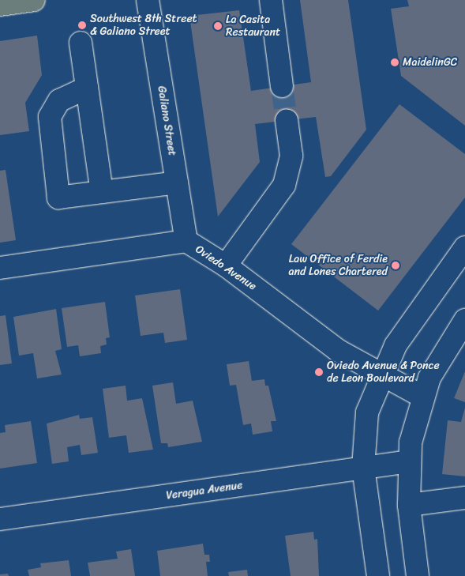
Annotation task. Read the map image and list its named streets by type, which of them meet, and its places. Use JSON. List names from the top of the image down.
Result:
{
  "streets": {
    "street": ["Galiano Street", "Oviedo Avenue", "Veragua Avenue"]
  },
  "crossings": [
    ["Galiano Street", "Oviedo Avenue"]
  ],
  "places": [
    "Southwest 8th Street & Galiano Street",
    "La Casita Restaurant",
    "MaidelinGC",
    "Law Office of Ferdie and Lones Chartered",
    "Oviedo Avenue & Ponce de Leon Boulevard"
  ]
}
